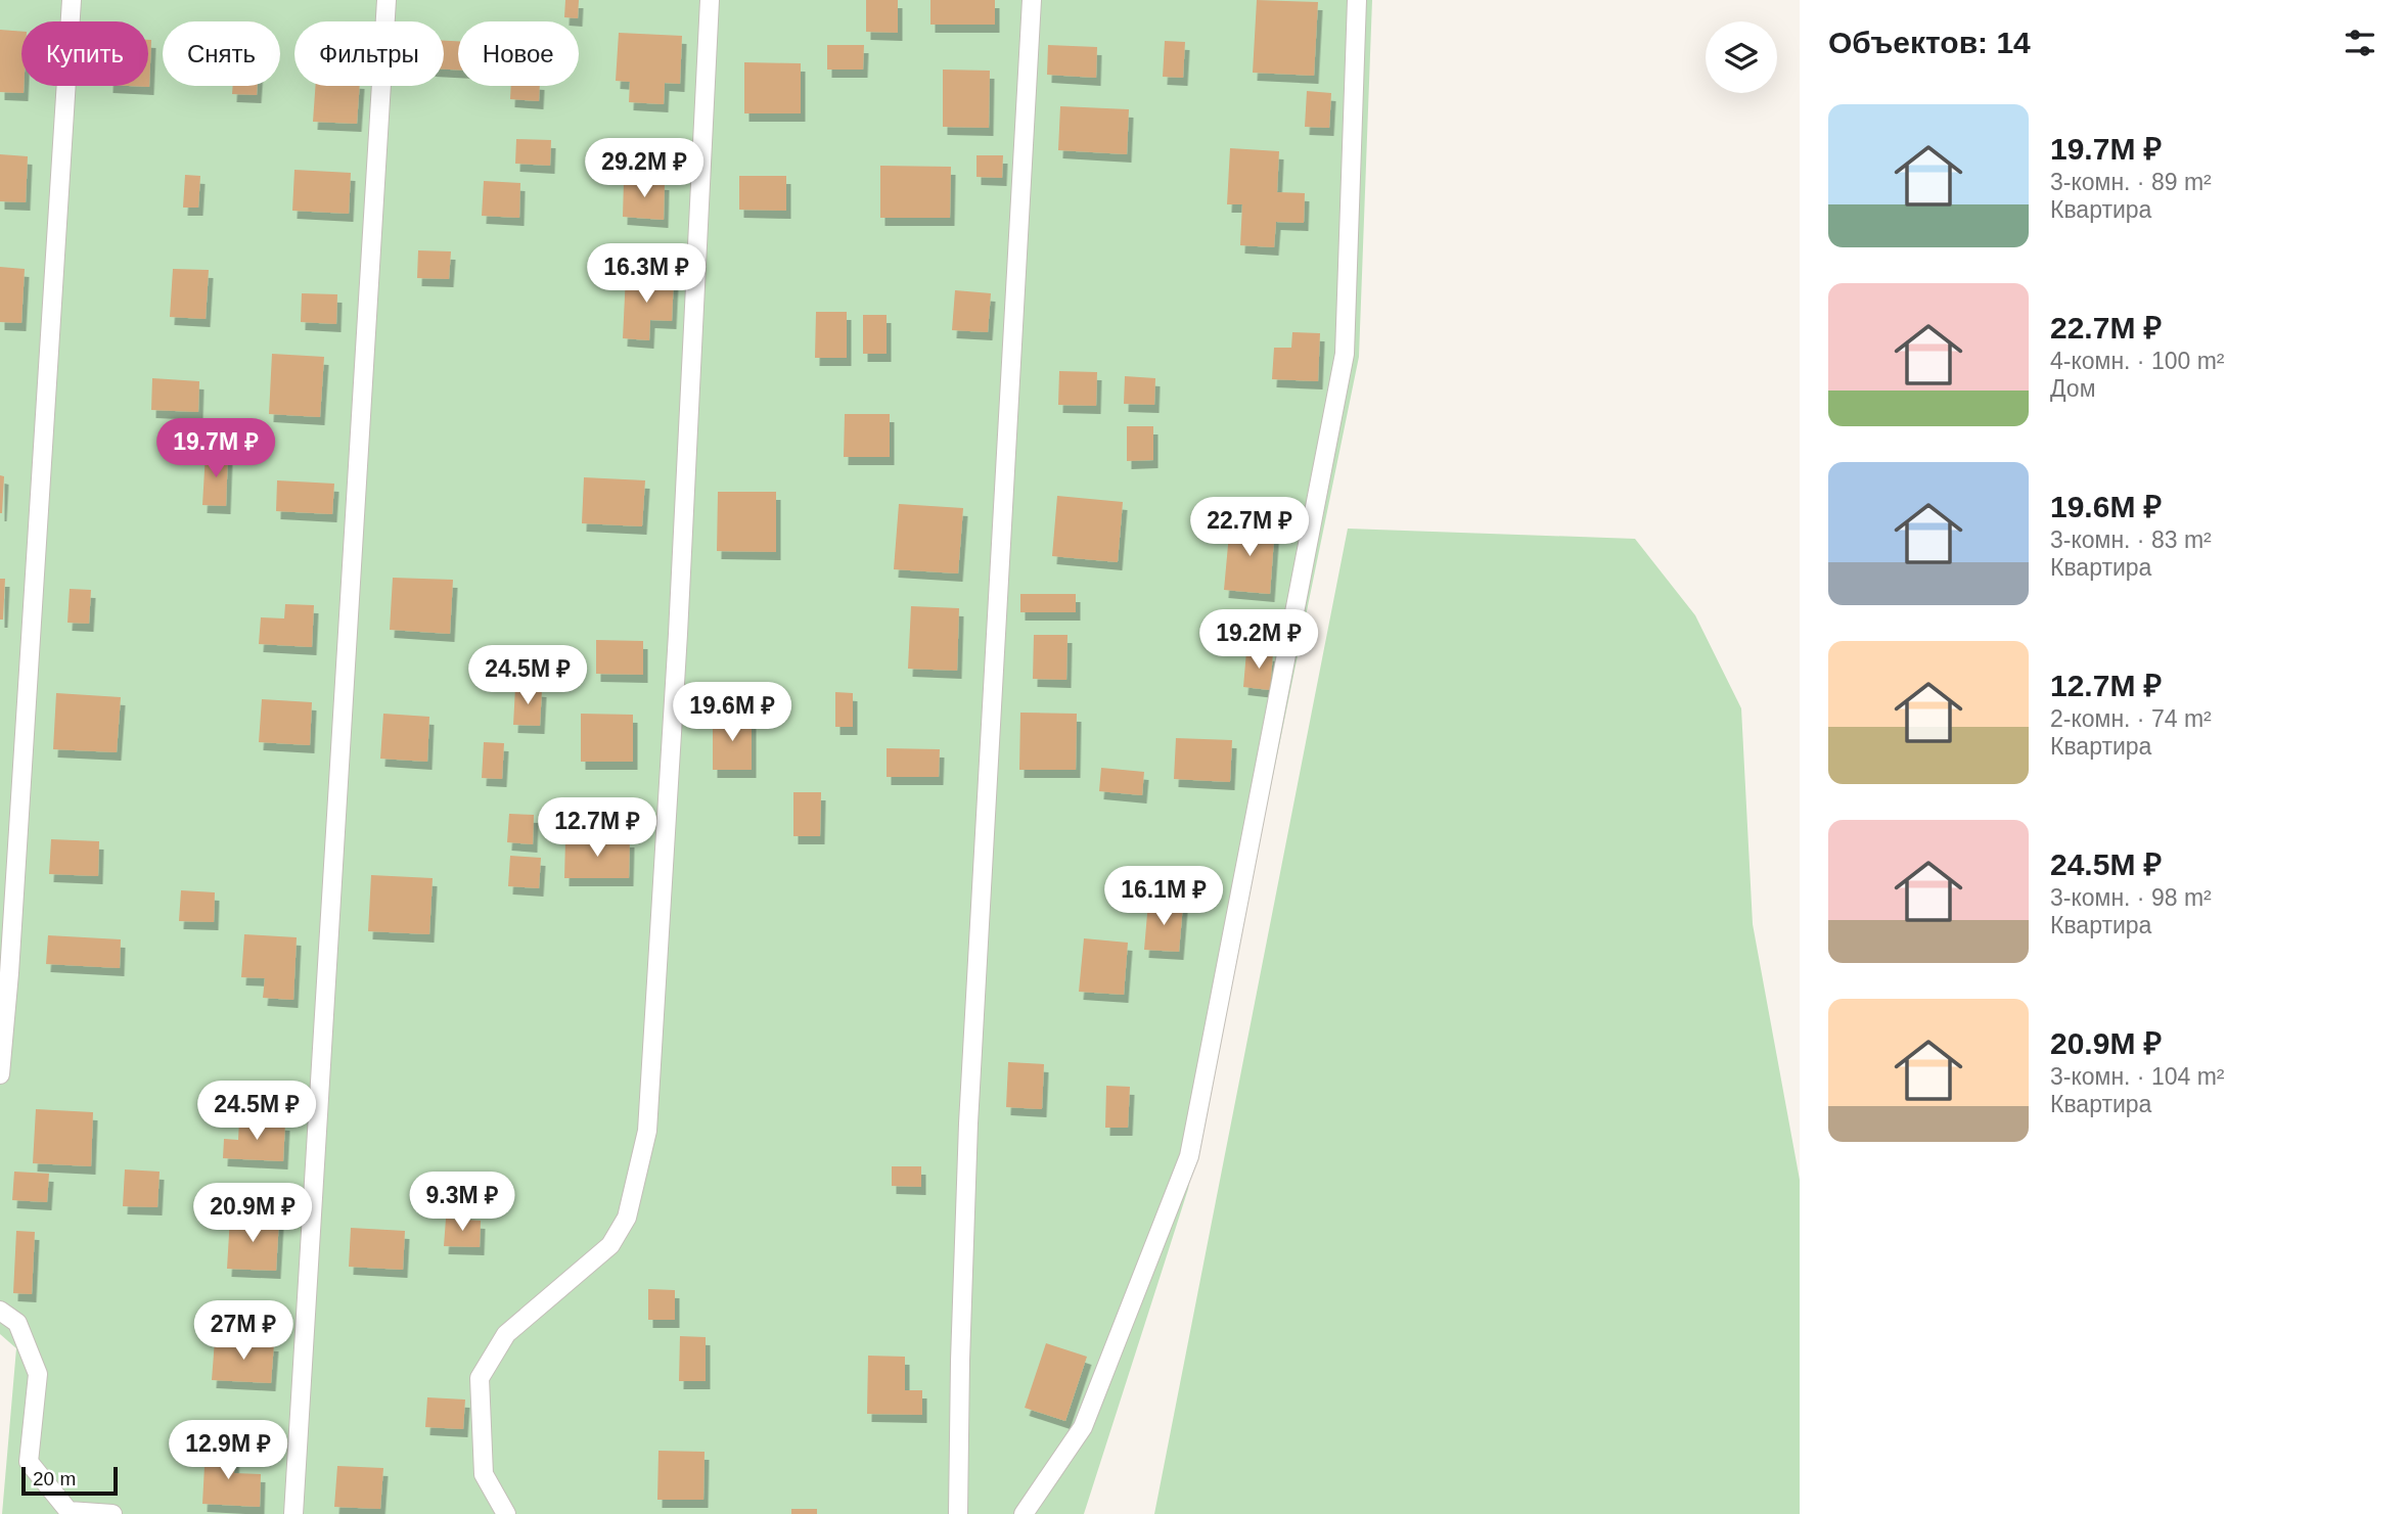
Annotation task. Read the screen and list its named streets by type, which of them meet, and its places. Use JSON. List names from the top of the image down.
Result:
{
  "scale_bar": "20 m",
  "page": {
    "heading": "Объектов: 14",
    "chip": [
      "Купить",
      "Снять",
      "Фильтры",
      "Новое"
    ],
    "list": [
      {
        "name": "19.7M ₽",
        "note": "3-комн. · 89 m² · Квартира"
      },
      {
        "name": "22.7M ₽",
        "note": "4-комн. · 100 m² · Дом"
      },
      {
        "name": "19.6M ₽",
        "note": "3-комн. · 83 m² · Квартира"
      },
      {
        "name": "12.7M ₽",
        "note": "2-комн. · 74 m² · Квартира"
      },
      {
        "name": "24.5M ₽",
        "note": "3-комн. · 98 m² · Квартира"
      },
      {
        "name": "20.9M ₽",
        "note": "3-комн. · 104 m² · Квартира"
      }
    ],
    "price": [
      "29.2M ₽",
      "16.3M ₽",
      "19.7M ₽",
      "22.7M ₽",
      "19.2M ₽",
      "24.5M ₽",
      "19.6M ₽",
      "12.7M ₽",
      "16.1M ₽",
      "24.5M ₽",
      "9.3M ₽",
      "20.9M ₽",
      "27M ₽",
      "12.9M ₽"
    ],
    "scale": "20 m"
  }
}
